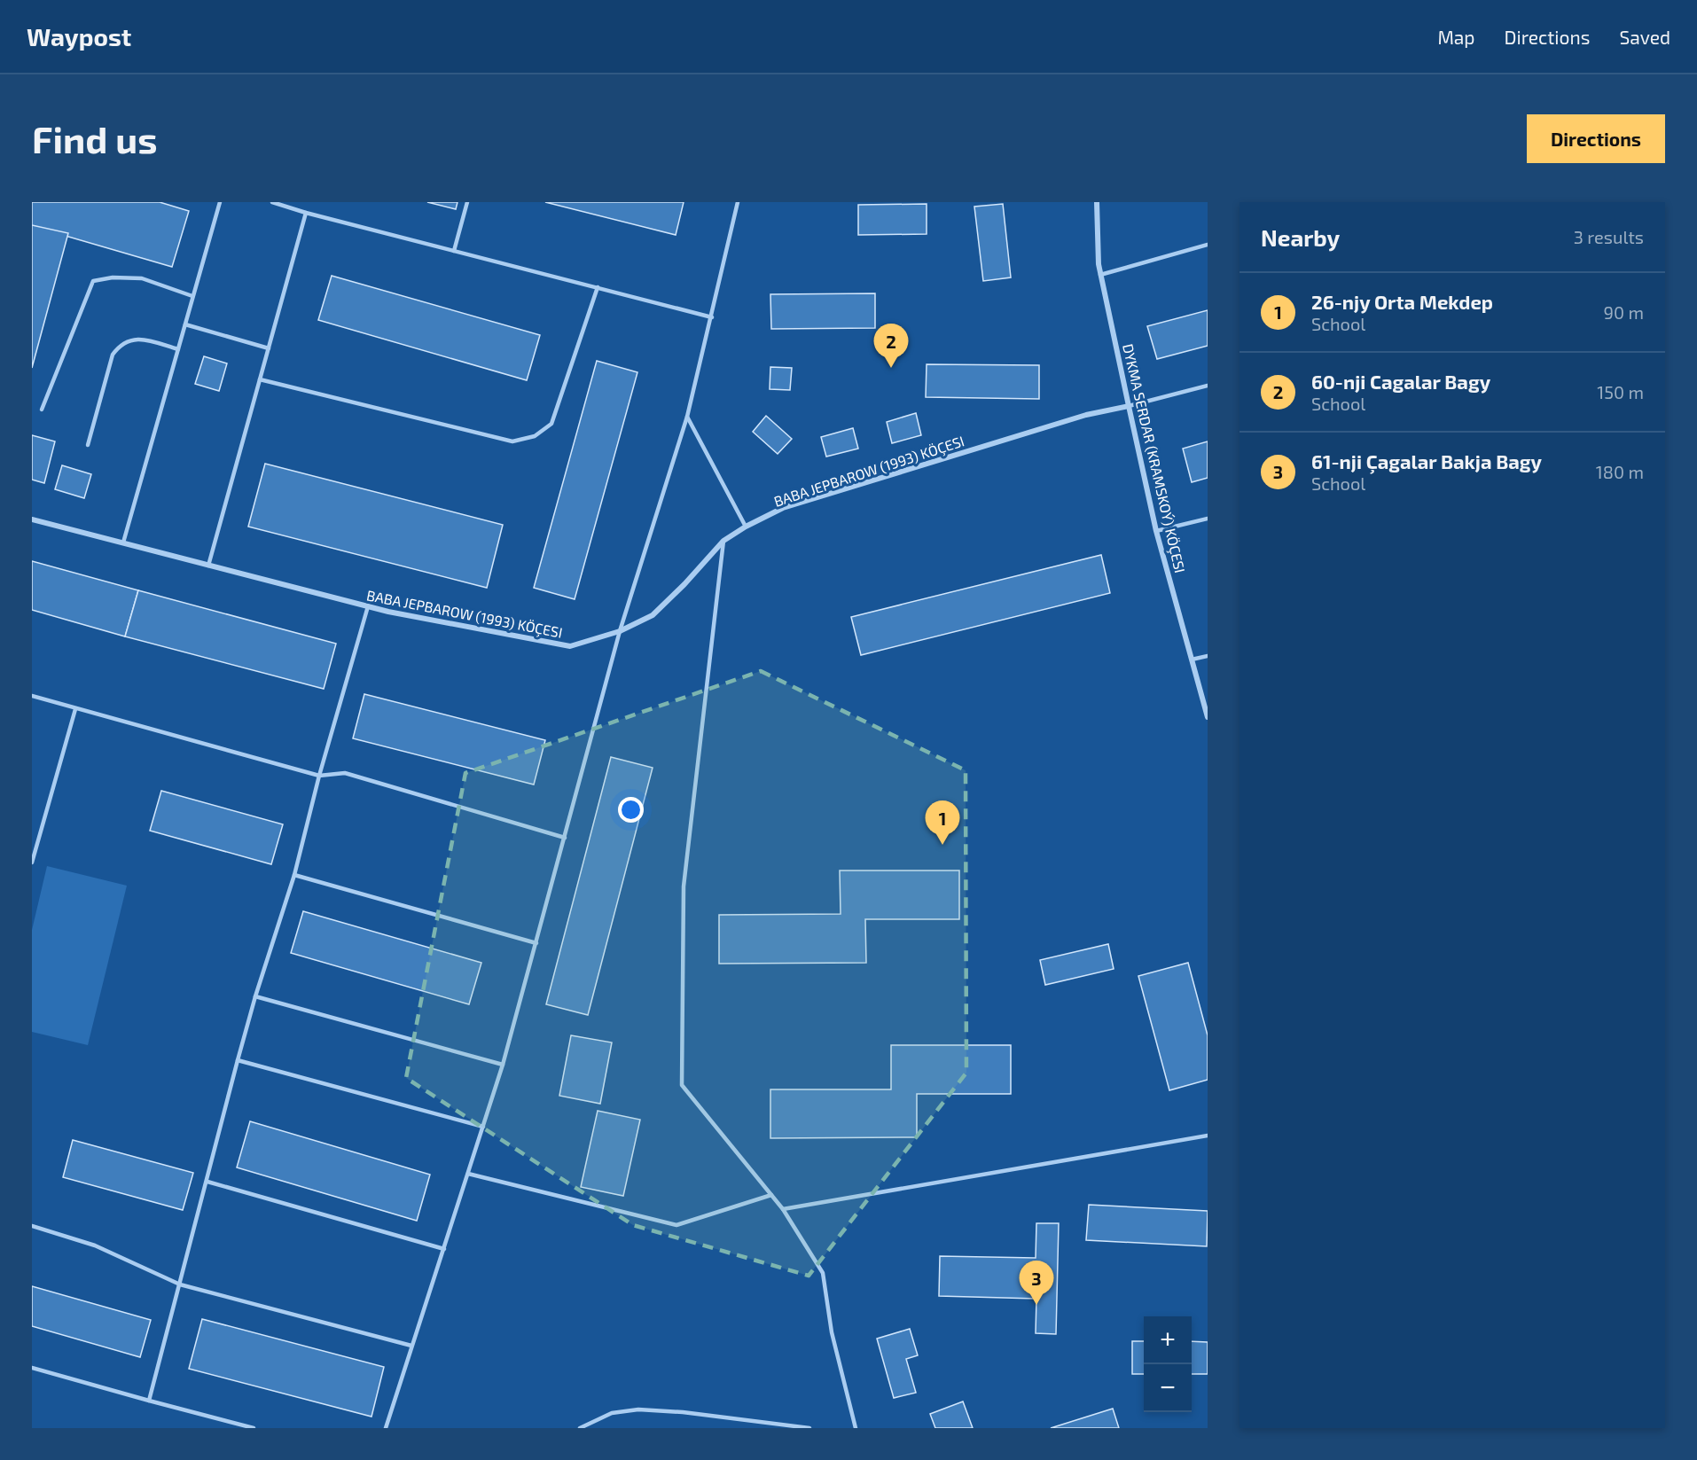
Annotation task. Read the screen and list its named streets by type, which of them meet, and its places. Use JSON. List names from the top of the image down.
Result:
{
  "streets": {
    "street": ["DYKMA SERDAR (KRAMSKOÝ) KÖÇESI", "BABA JEPBAROW (1993) KÖÇESI"]
  },
  "crossings": [
    ["DYKMA SERDAR (KRAMSKOÝ) KÖÇESI", "BABA JEPBAROW (1993) KÖÇESI"]
  ],
  "page": {
    "header": "Waypost",
    "nav": ["Map", "Directions", "Saved"],
    "buttons": "Directions",
    "title": "Find us",
    "heading": ["Nearby", "3 results"],
    "list": [
      {
        "mark": "1",
        "name": "26-njy Orta Mekdep",
        "note": "School",
        "value": "90 m"
      },
      {
        "mark": "2",
        "name": "60-nji Cagalar Bagy",
        "note": "School",
        "value": "150 m"
      },
      {
        "mark": "3",
        "name": "61-nji Çagalar Bakja Bagy",
        "note": "School",
        "value": "180 m"
      }
    ],
    "pins": ["2", "1", "3"],
    "map_buttons": ["+", "−"]
  }
}
